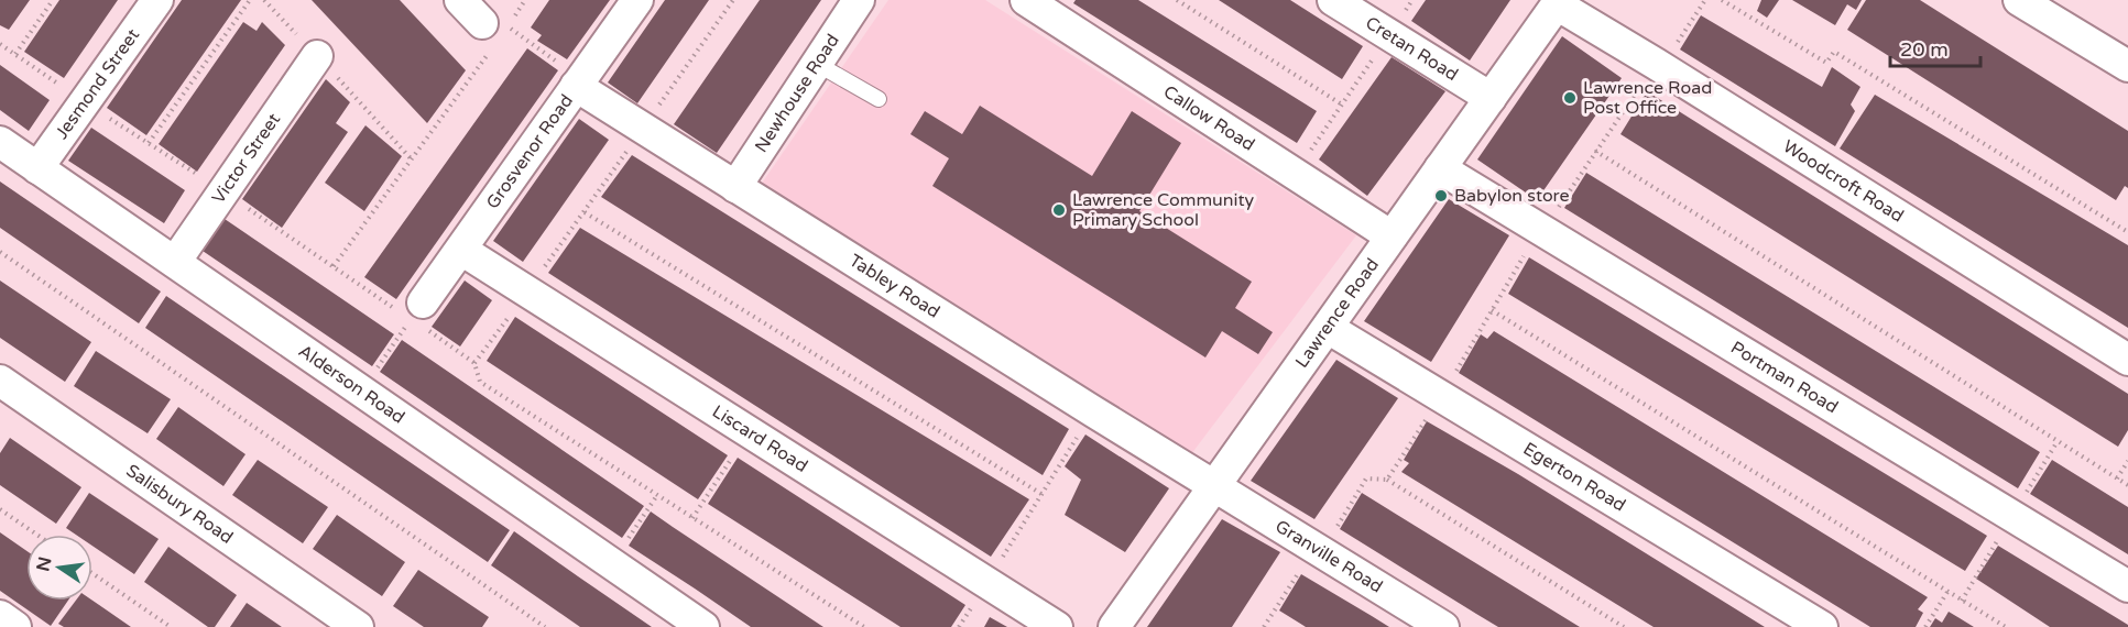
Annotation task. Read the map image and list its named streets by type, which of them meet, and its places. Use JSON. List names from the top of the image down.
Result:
{
  "streets": {
    "street": [
      "Cretan Road",
      "Jesmond Street",
      "Newhouse Road",
      "Callow Road",
      "Grosvenor Road",
      "Victor Street",
      "Woodcroft Road",
      "Tabley Road",
      "Lawrence Road",
      "Portman Road",
      "Alderson Road",
      "Liscard Road",
      "Egerton Road",
      "Salisbury Road",
      "Granville Road"
    ]
  },
  "crossings": [
    ["Cretan Road", "Lawrence Road"],
    ["Jesmond Street", "Alderson Road"],
    ["Newhouse Road", "Tabley Road"],
    ["Callow Road", "Lawrence Road"],
    ["Grosvenor Road", "Tabley Road"],
    ["Grosvenor Road", "Liscard Road"],
    ["Victor Street", "Alderson Road"],
    ["Woodcroft Road", "Lawrence Road"],
    ["Tabley Road", "Lawrence Road"],
    ["Tabley Road", "Granville Road"],
    ["Lawrence Road", "Portman Road"],
    ["Lawrence Road", "Egerton Road"],
    ["Lawrence Road", "Granville Road"]
  ],
  "places": ["Lawrence Road Post Office", "Babylon store", "Lawrence Community Primary School"],
  "scale_bar": "20 m",
  "north": "left"
}
